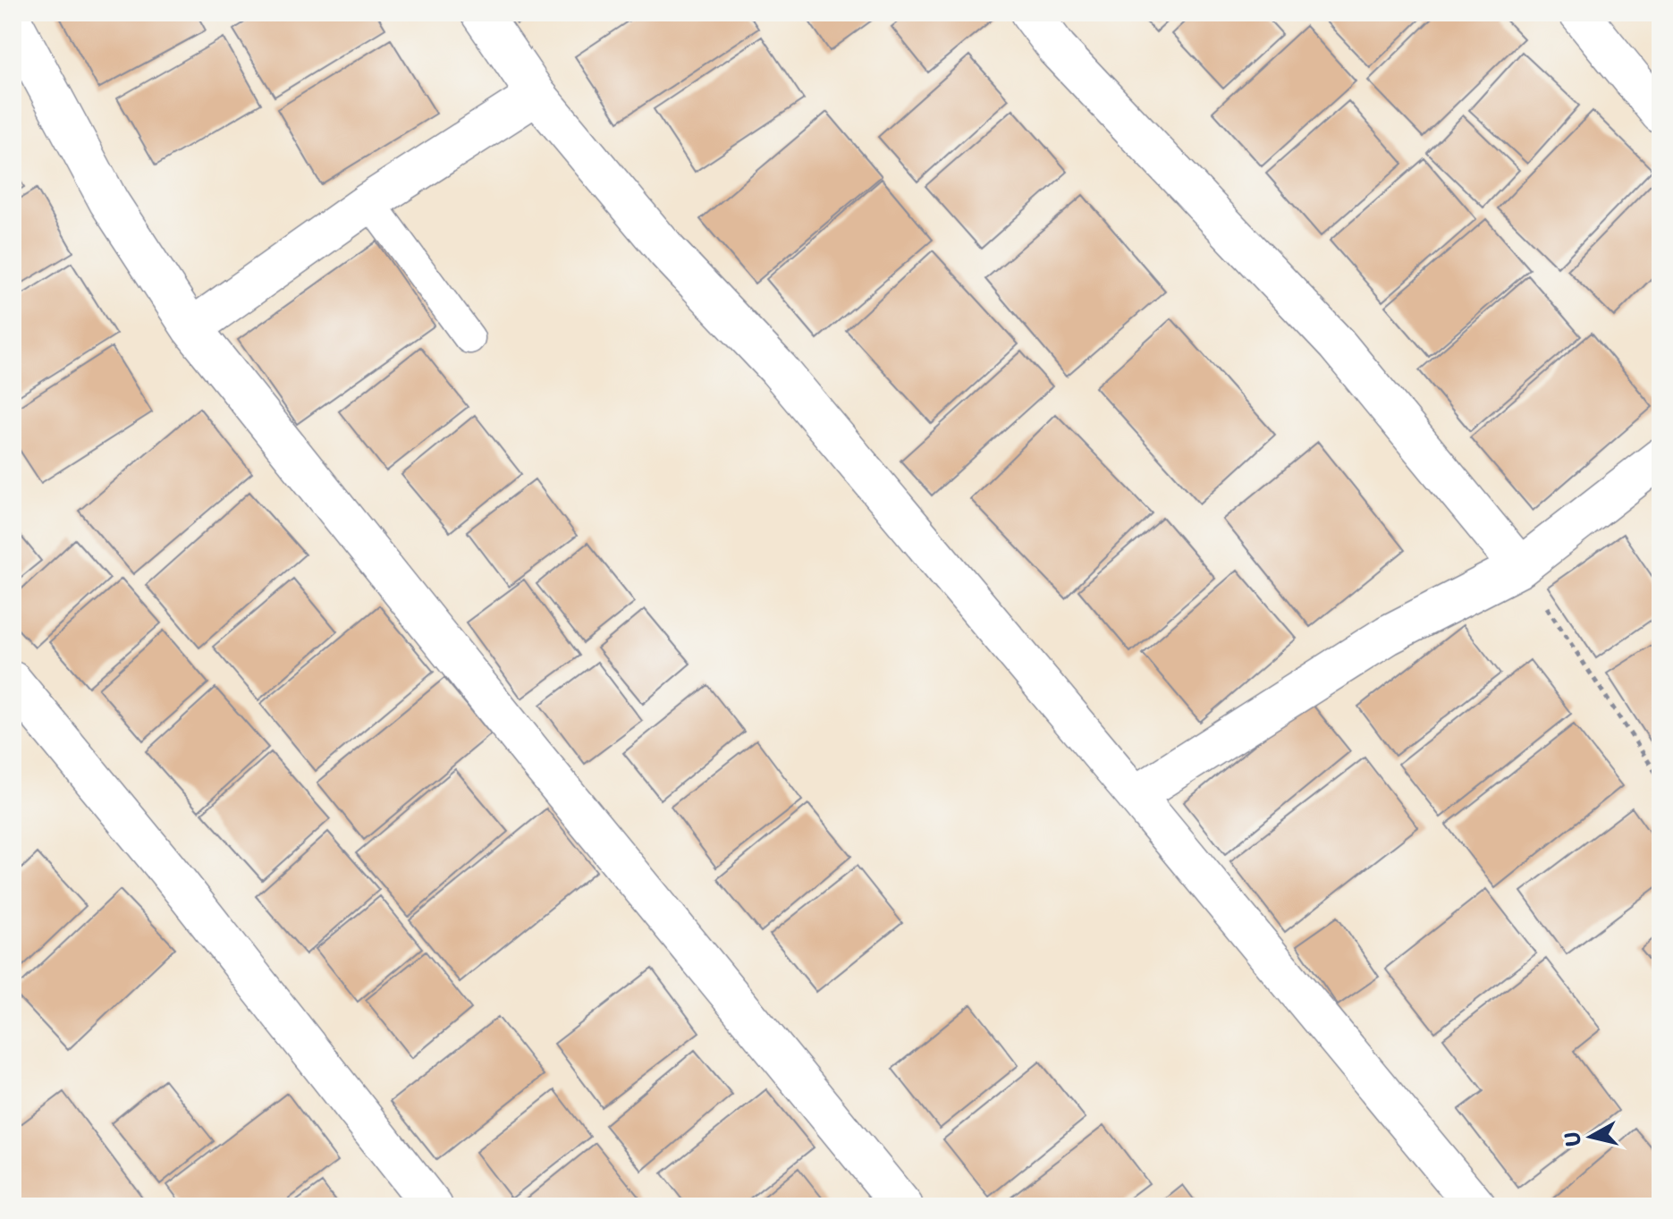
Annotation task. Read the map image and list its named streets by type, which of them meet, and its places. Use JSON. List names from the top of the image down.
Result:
{
  "north": "left"
}
